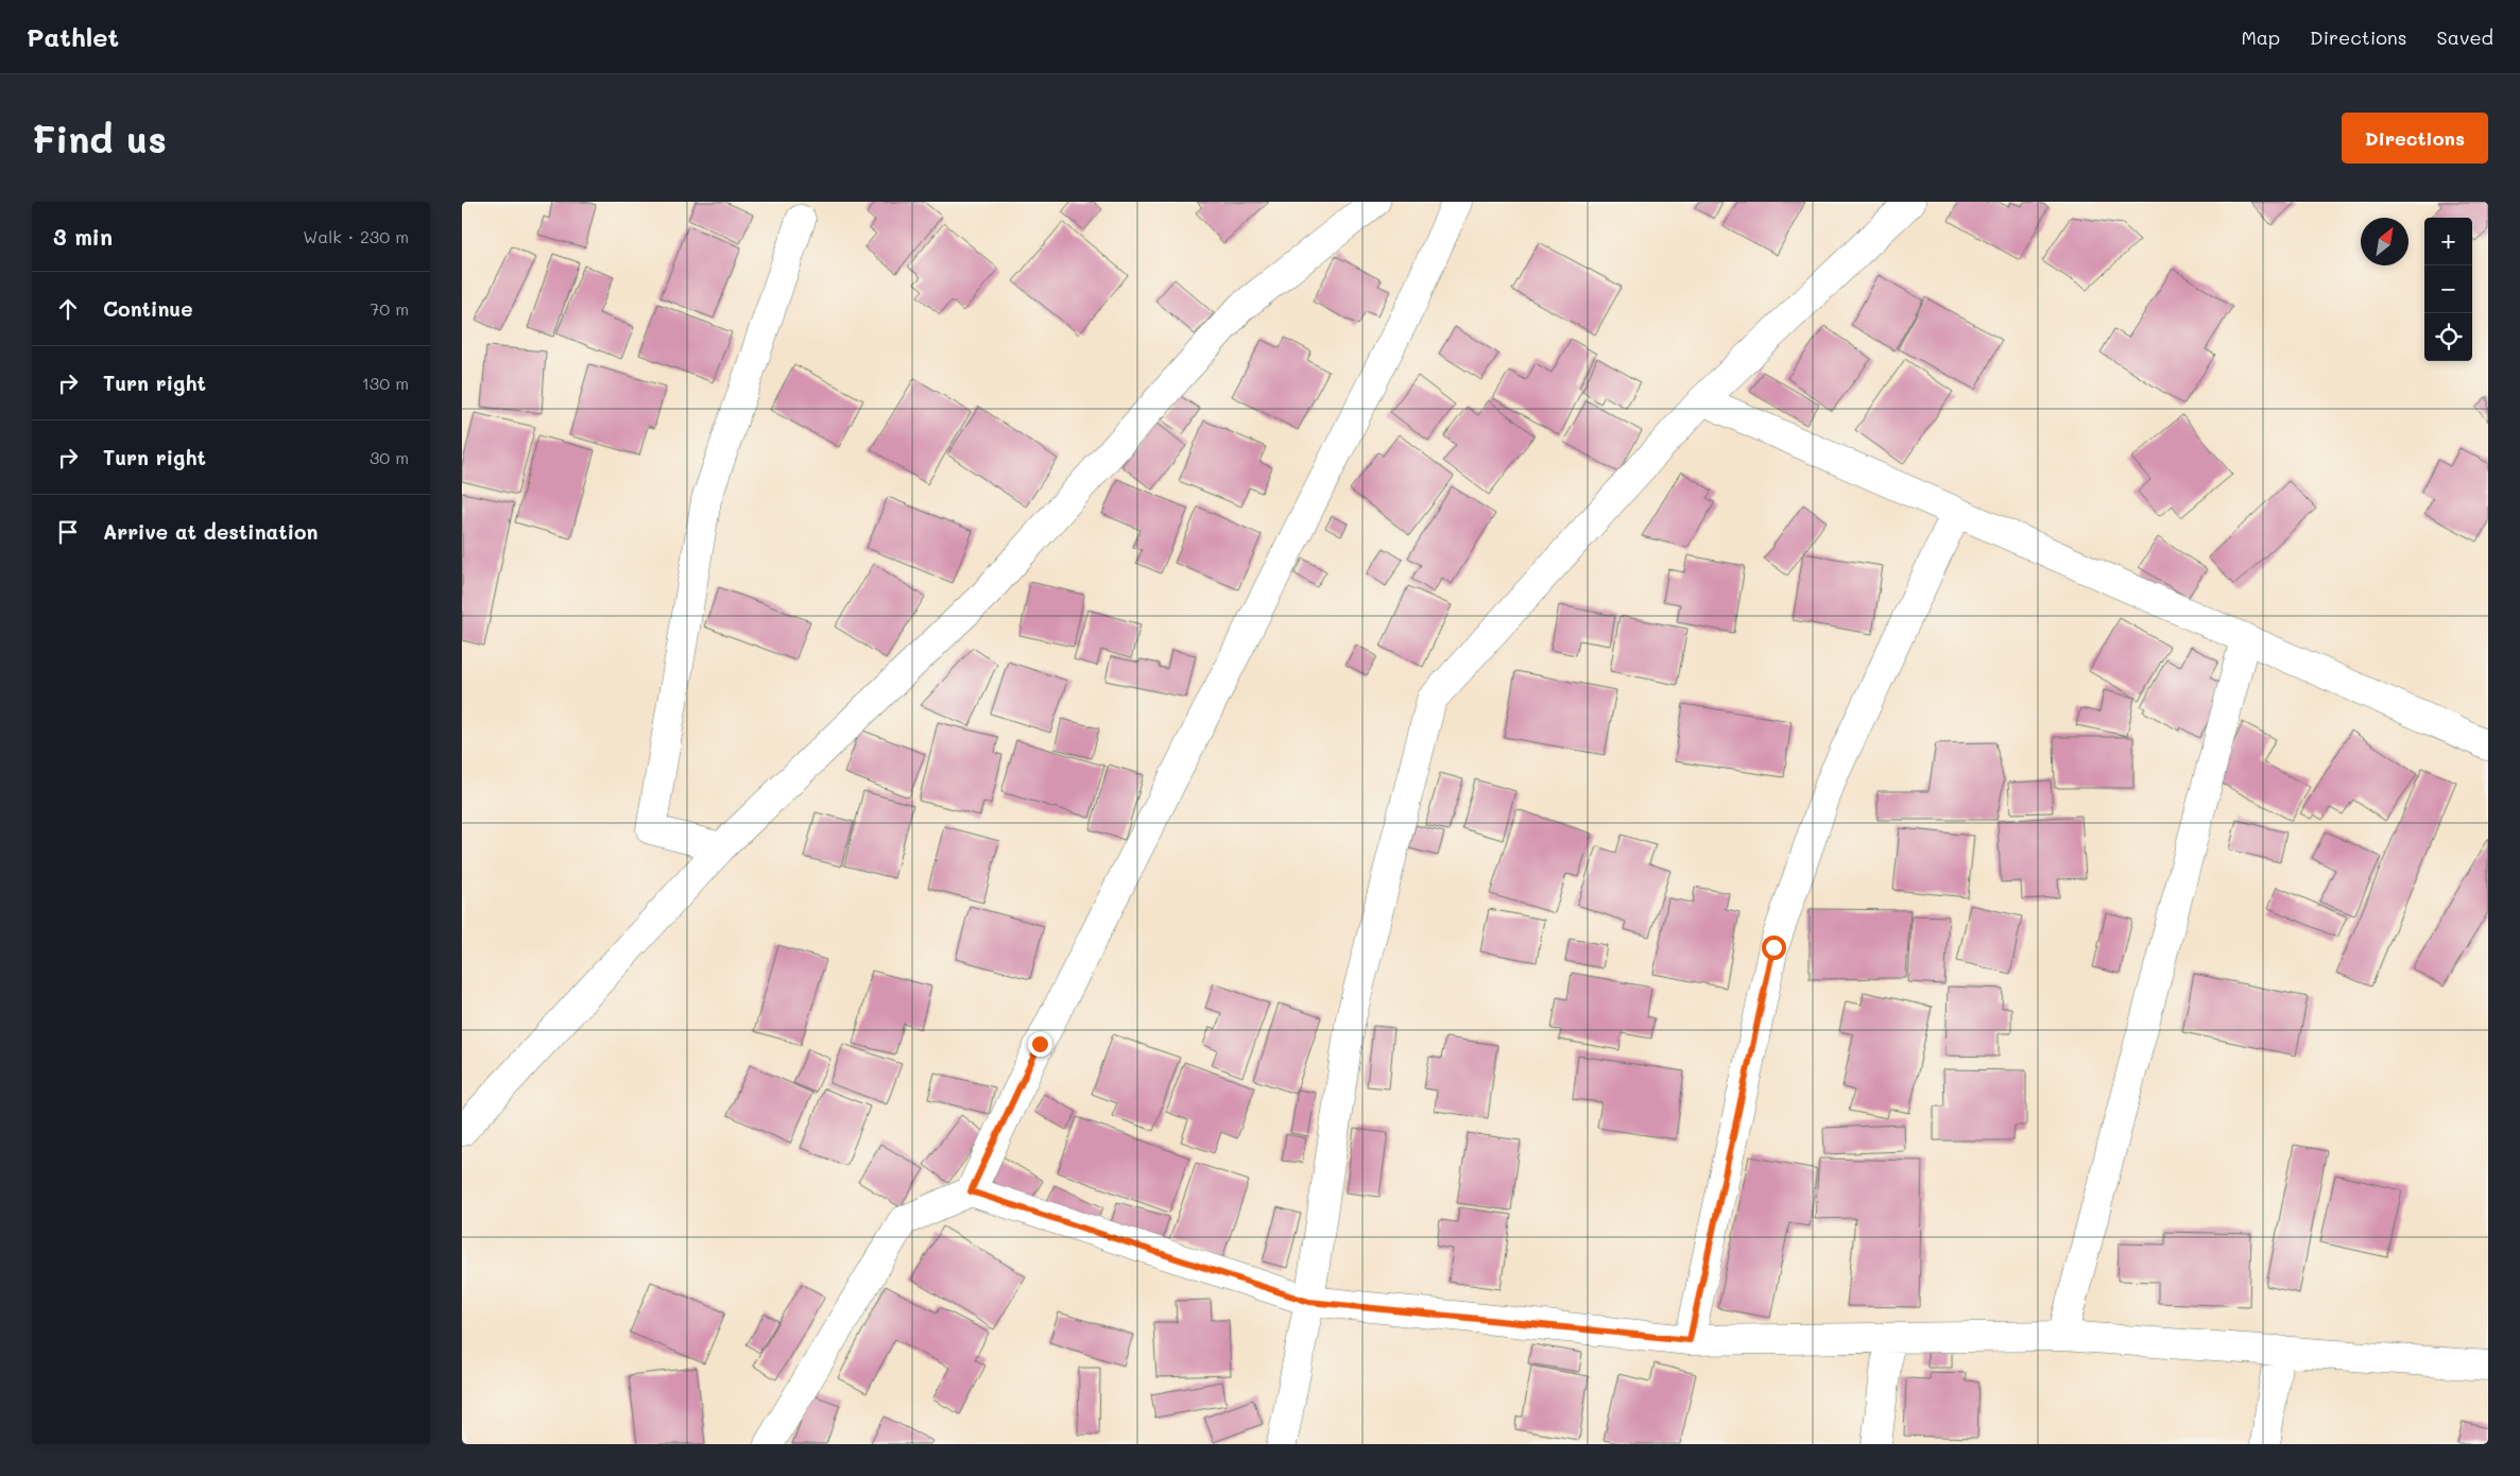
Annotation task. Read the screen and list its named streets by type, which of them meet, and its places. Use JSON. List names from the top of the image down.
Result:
{
  "north": "top right",
  "page": {
    "header": "Pathlet",
    "nav": ["Map", "Directions", "Saved"],
    "buttons": "Directions",
    "title": "Find us",
    "heading": ["3 min", "Walk · 230 m"],
    "map_buttons": ["+", "−"],
    "list": [
      ["Continue", "70 m"],
      ["Turn right", "130 m"],
      ["Turn right", "30 m"],
      "Arrive at destination"
    ]
  }
}
